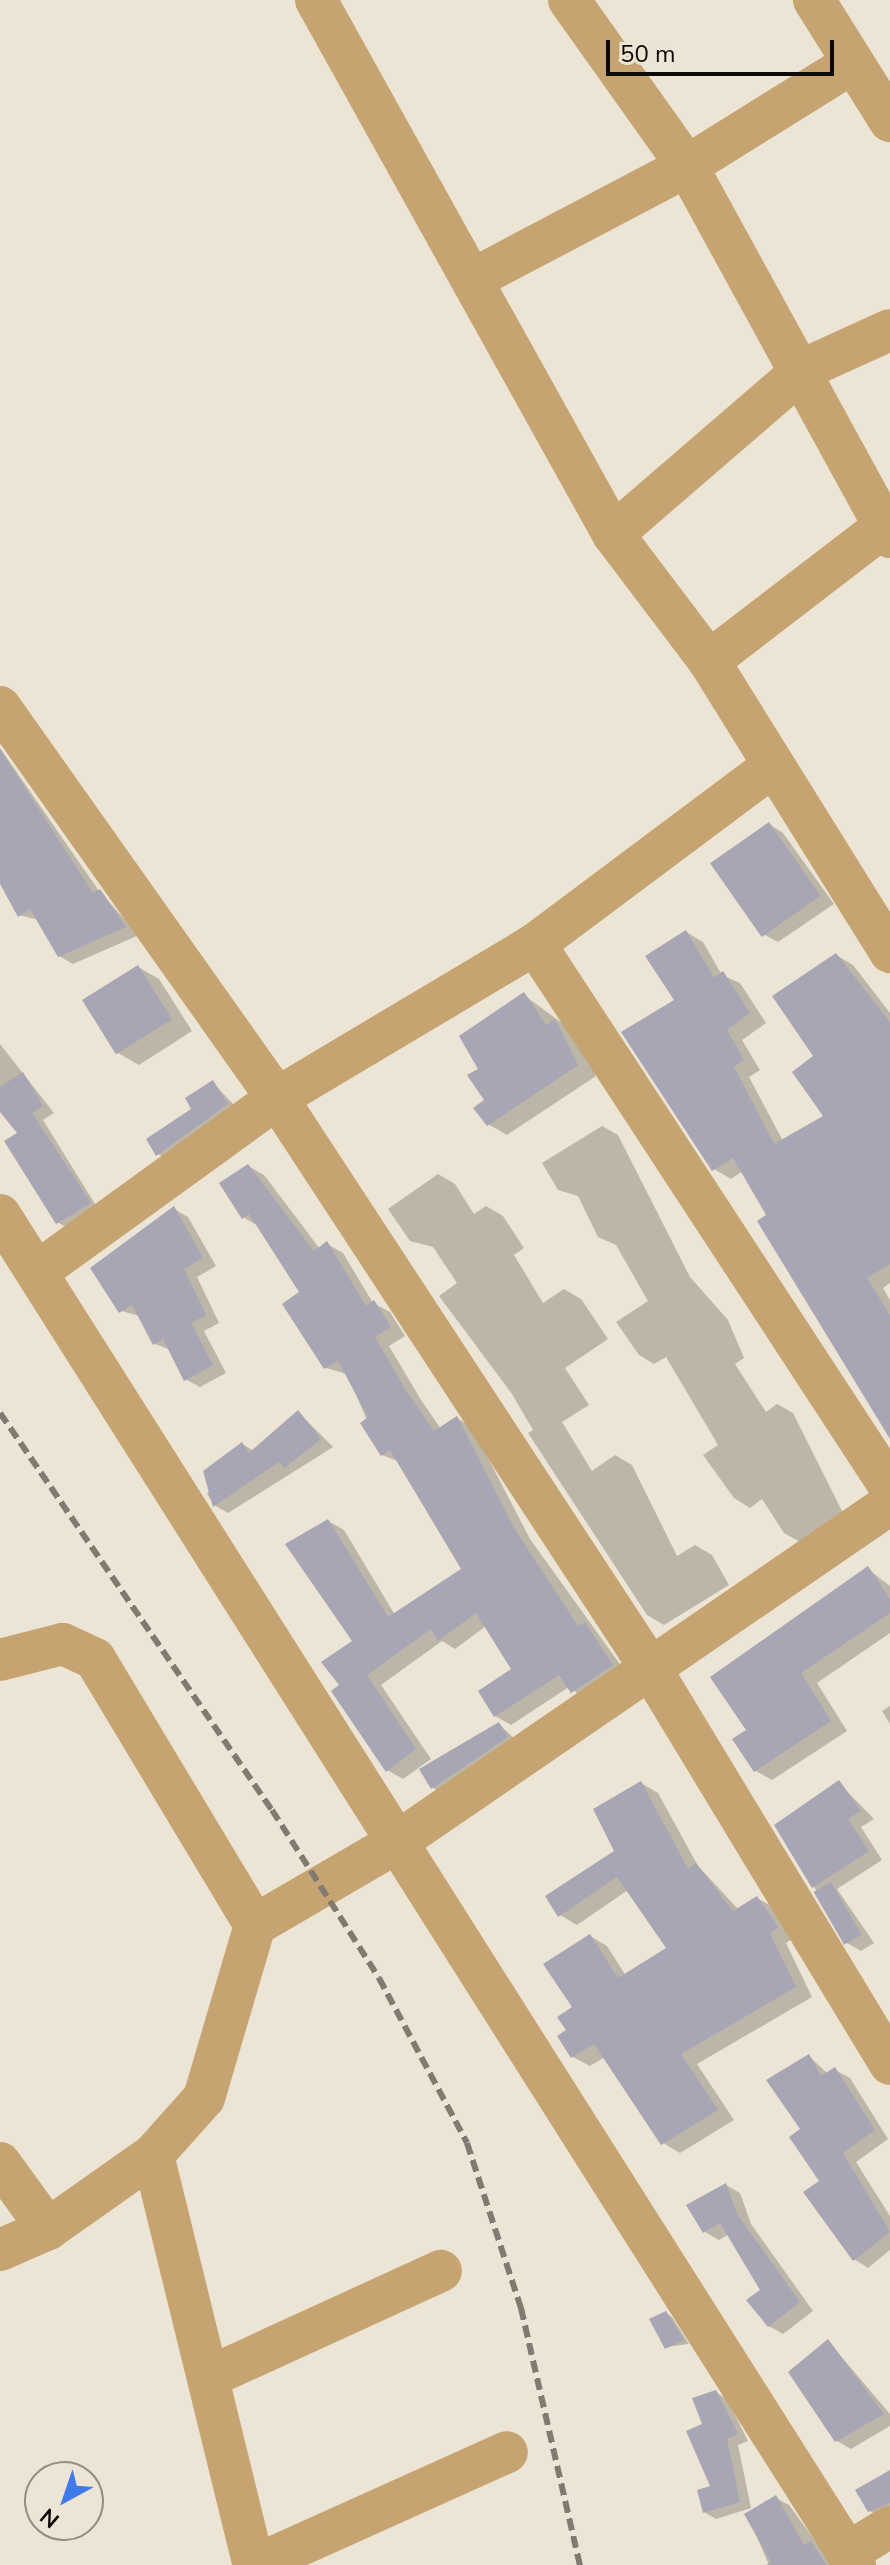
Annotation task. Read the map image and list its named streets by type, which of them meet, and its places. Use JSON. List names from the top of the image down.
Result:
{
  "scale_bar": "50 m",
  "north": "bottom left"
}
